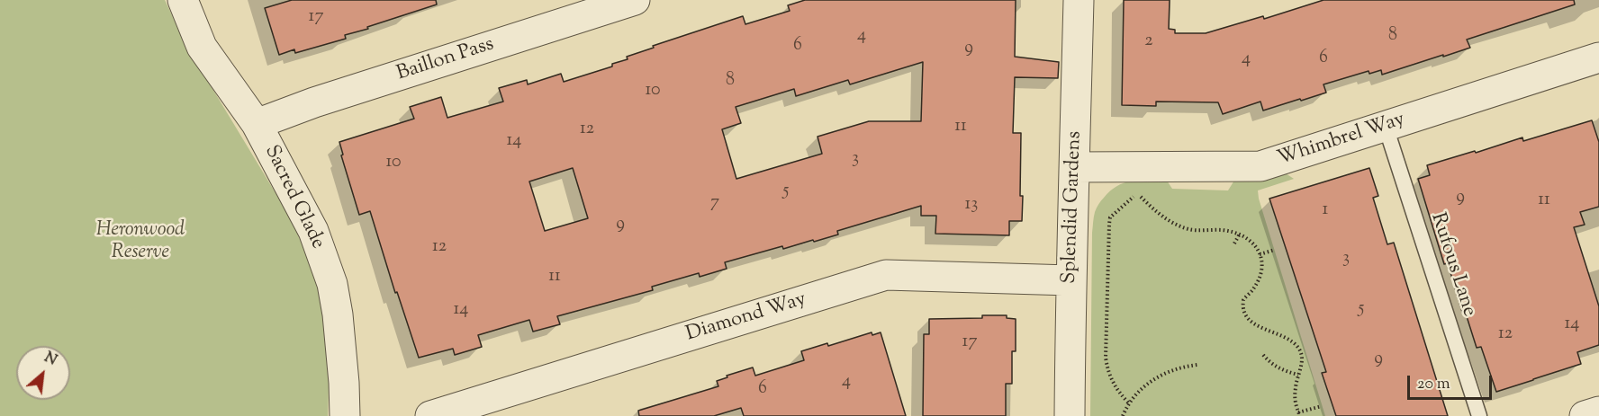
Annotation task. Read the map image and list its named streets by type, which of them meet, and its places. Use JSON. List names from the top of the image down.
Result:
{
  "streets": {
    "street": [
      "Baillon Pass",
      "Whimbrel Way",
      "Sacred Glade",
      "Splendid Gardens",
      "Diamond Way"
    ],
    "lane": ["Rufous Lane"]
  },
  "crossings": [
    ["Baillon Pass", "Sacred Glade"],
    ["Whimbrel Way", "Splendid Gardens"],
    ["Whimbrel Way", "Rufous Lane"],
    ["Splendid Gardens", "Diamond Way"]
  ],
  "parks": ["Heronwood Reserve"],
  "house_numbers": [
    "17",
    "4",
    "8",
    "2",
    "6",
    "9",
    "6",
    "4",
    "8",
    "10",
    "11",
    "12",
    "14",
    "3",
    "10",
    "5",
    "9",
    "11",
    "7",
    "13",
    "1",
    "9",
    "12",
    "3",
    "11",
    "5",
    "14",
    "14",
    "12",
    "17",
    "9",
    "4",
    "6"
  ],
  "scale_bar": "20 m",
  "north": "top right"
}
